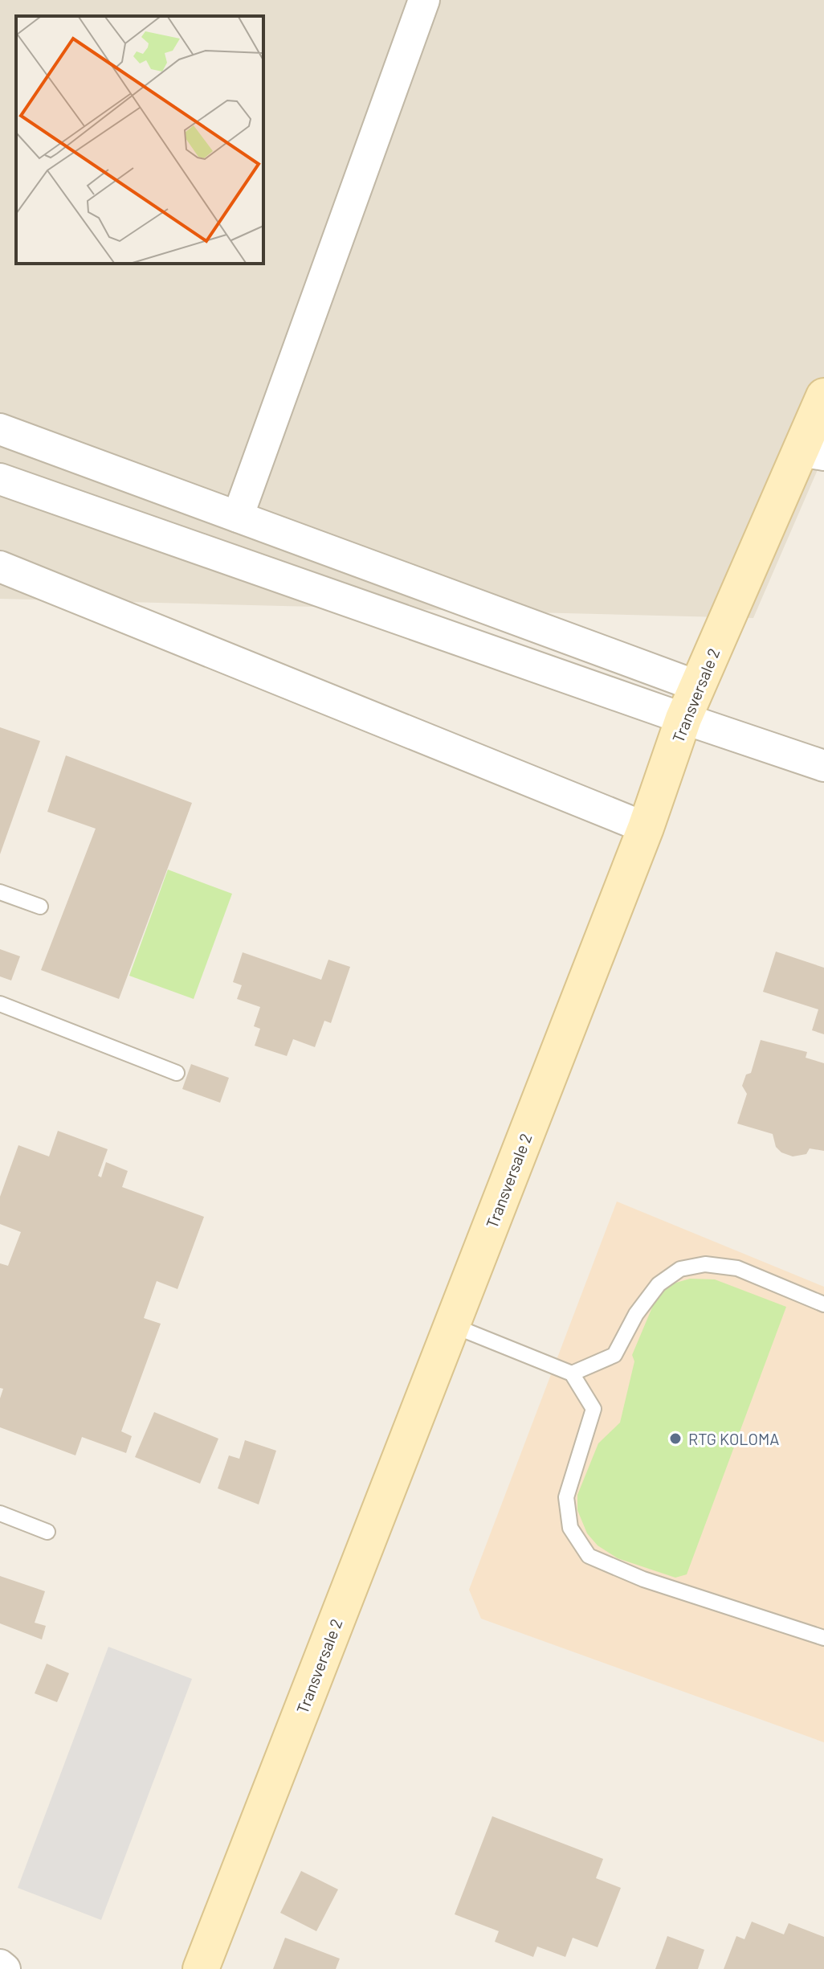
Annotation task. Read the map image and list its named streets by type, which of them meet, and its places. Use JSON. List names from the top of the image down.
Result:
{
  "streets": {
    "main road": ["Transversale 2"]
  },
  "places": ["RTG KOLOMA"]
}
